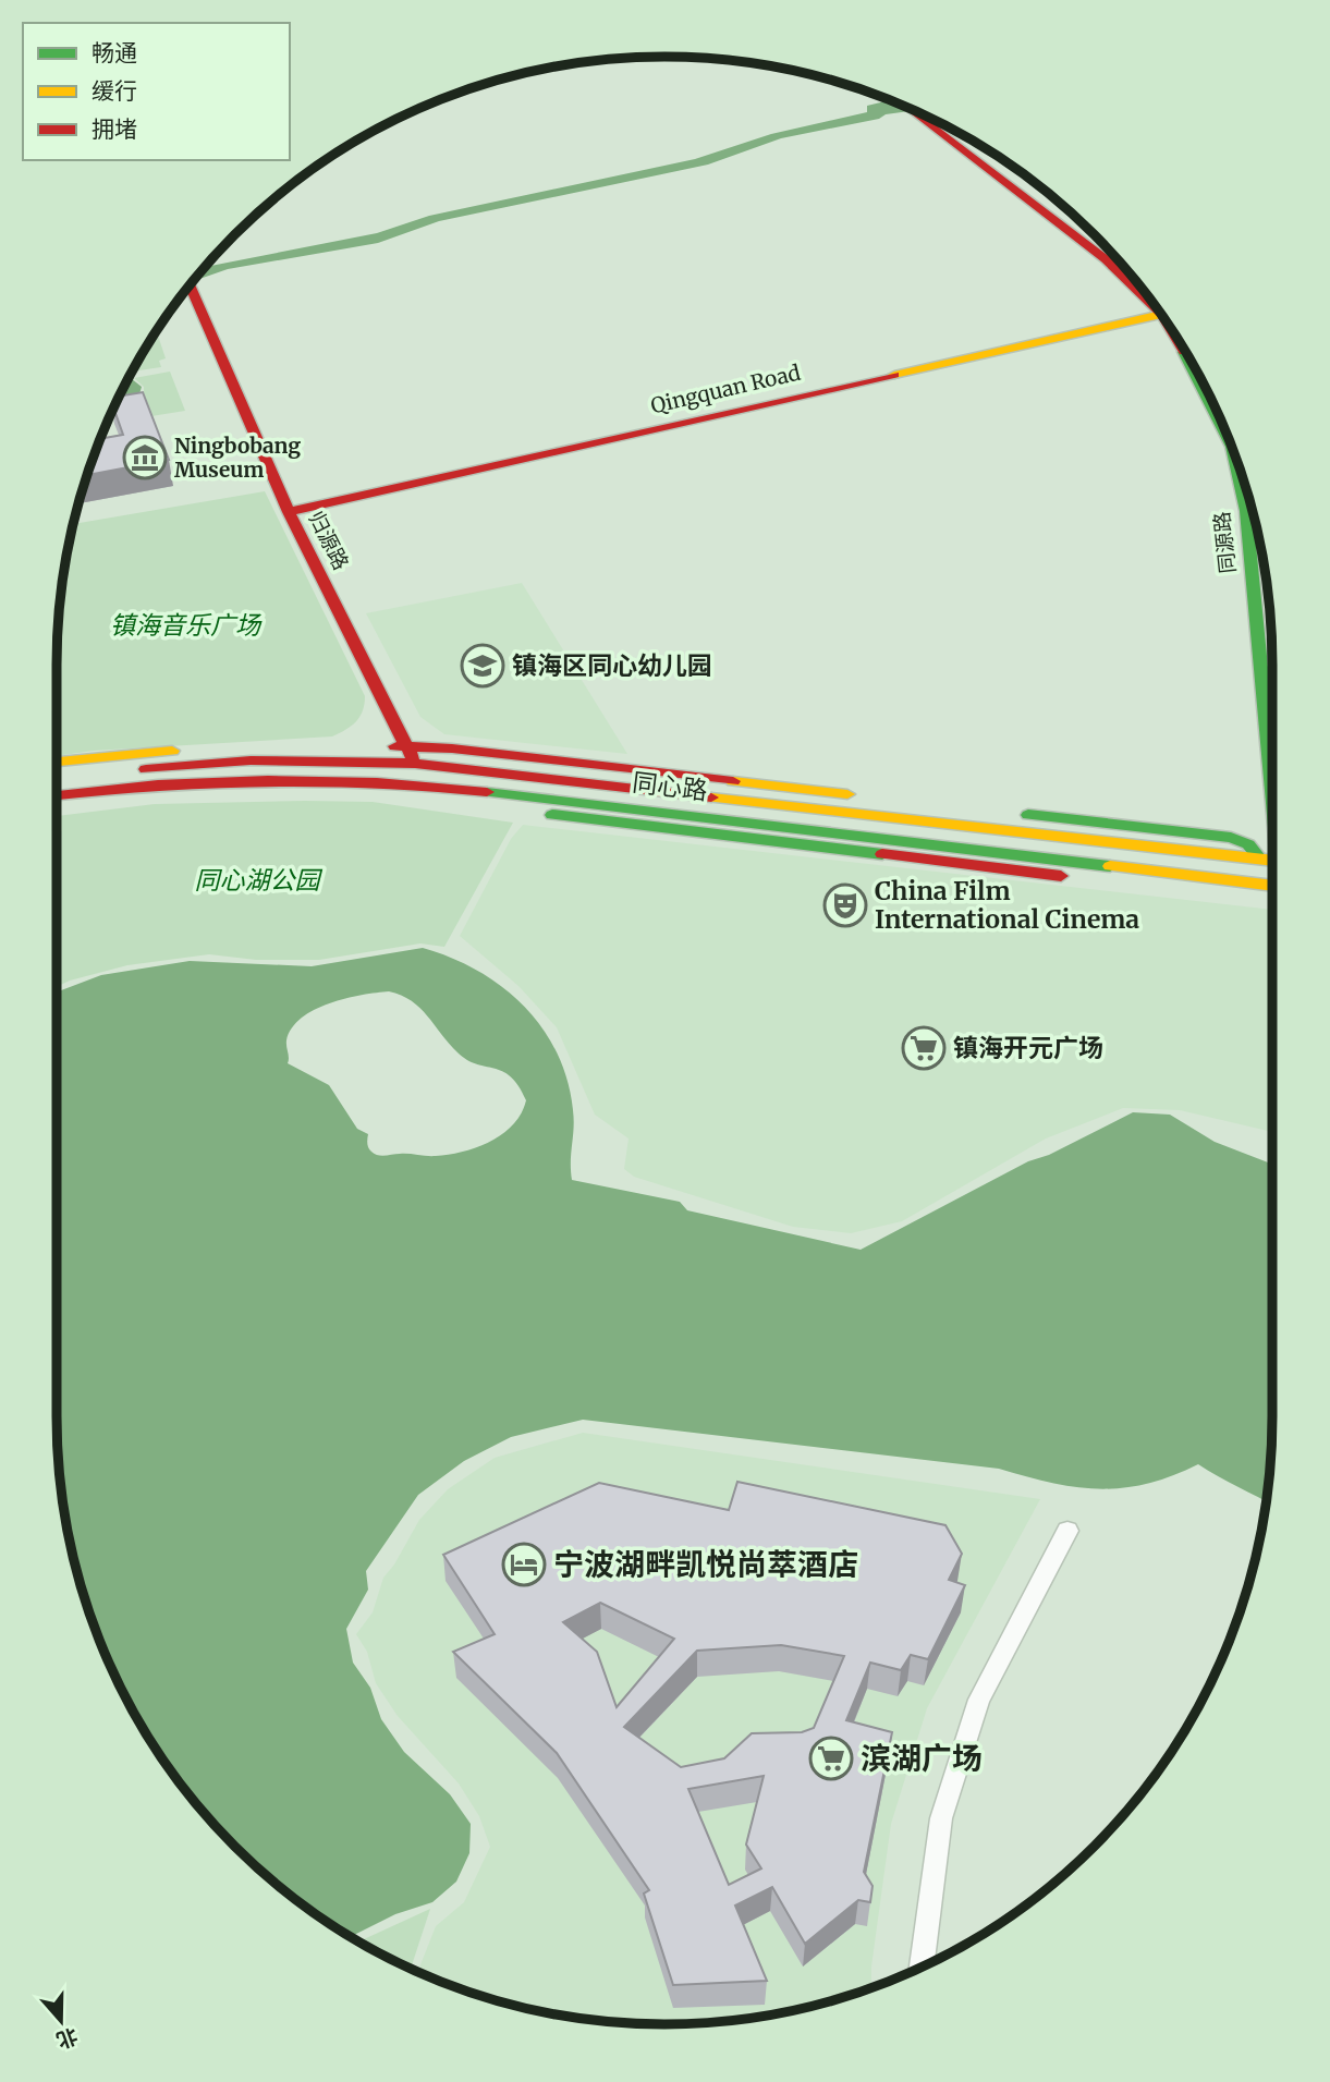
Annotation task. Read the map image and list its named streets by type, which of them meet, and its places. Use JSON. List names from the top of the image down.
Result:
{
  "streets": {
    "street": [
      "Qingquan Road",
      "归源路",
      "同源路",
      "同心路"
    ]
  },
  "crossings": [
    ["Qingquan Road", "归源路"],
    ["归源路", "同心路"]
  ],
  "parks": ["镇海音乐广场", "同心湖公园"],
  "places": {
    "museum": ["Ningbobang Museum"],
    "school or university": ["镇海区同心幼儿园"],
    "theatre": ["China Film International Cinema"],
    "supermarket": ["镇海开元广场", "滨湖广场"],
    "hotel": ["宁波湖畔凯悦尚萃酒店"]
  },
  "legend": ["畅通", "缓行", "拥堵"],
  "north": "bottom"
}
